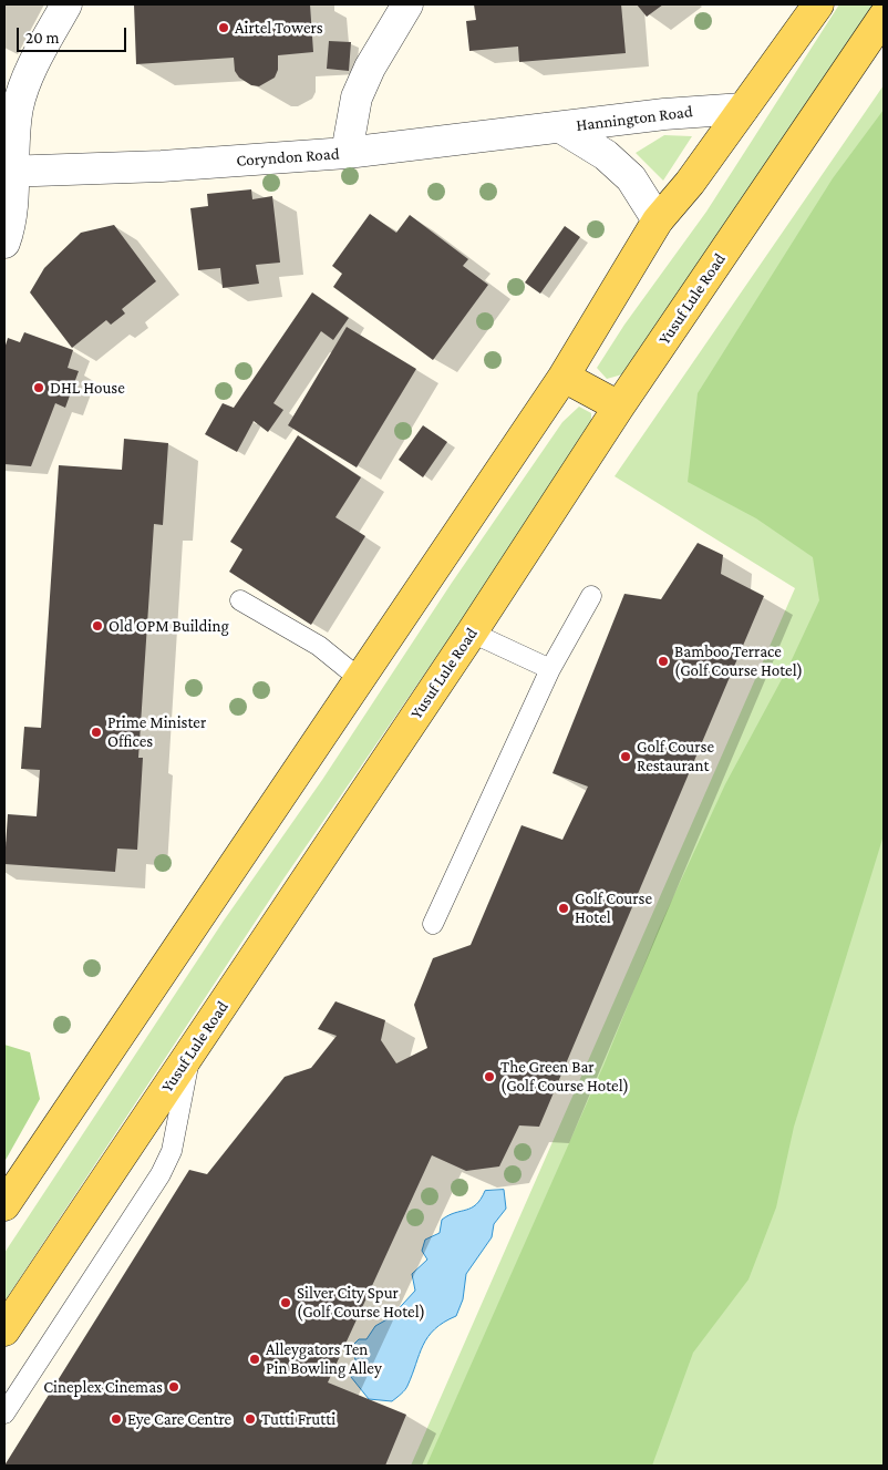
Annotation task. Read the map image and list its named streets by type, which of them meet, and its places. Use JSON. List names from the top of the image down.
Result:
{
  "streets": {
    "main road": ["Yusuf Lule Road"],
    "street": ["Hannington Road", "Coryndon Road"]
  },
  "crossings": [
    ["Hannington Road", "Coryndon Road"]
  ],
  "places": [
    "Airtel Towers",
    "DHL House",
    "Old OPM Building",
    "Bamboo Terrace (Golf Course Hotel)",
    "Prime Minister Offices",
    "Golf Course Restaurant",
    "Golf Course Hotel",
    "The Green Bar (Golf Course Hotel)",
    "Silver City Spur (Golf Course Hotel)",
    "Alleygators Ten Pin Bowling Alley",
    "Cineplex Cinemas",
    "Eye Care Centre",
    "Tutti Frutti"
  ],
  "scale_bar": "20 m"
}
